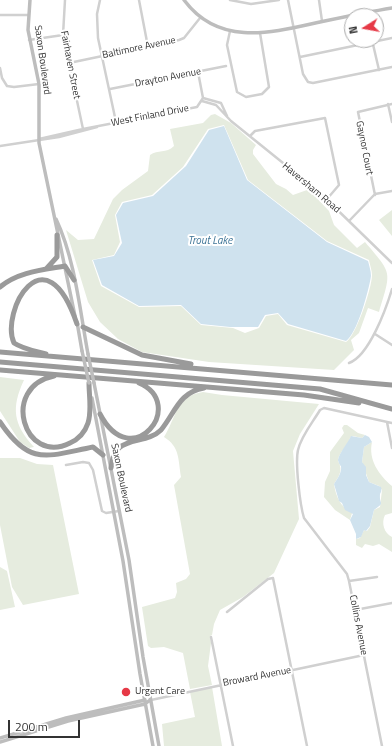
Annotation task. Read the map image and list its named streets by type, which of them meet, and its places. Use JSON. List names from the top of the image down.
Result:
{
  "streets": {
    "main road": ["Saxon Boulevard"],
    "street": [
      "Baltimore Avenue",
      "Fairhaven Street",
      "Drayton Avenue",
      "West Finland Drive",
      "Gaynor Court",
      "Haversham Road",
      "Collins Avenue",
      "Broward Avenue"
    ]
  },
  "crossings": [
    ["Baltimore Avenue", "Fairhaven Street"],
    ["Saxon Boulevard", "West Finland Drive"],
    ["Saxon Boulevard", "Broward Avenue"],
    ["Fairhaven Street", "West Finland Drive"],
    ["West Finland Drive", "Haversham Road"],
    ["Collins Avenue", "Broward Avenue"]
  ],
  "water": ["Trout Lake"],
  "places": ["Urgent Care"],
  "scale_bar": "200 m",
  "north": "left"
}
